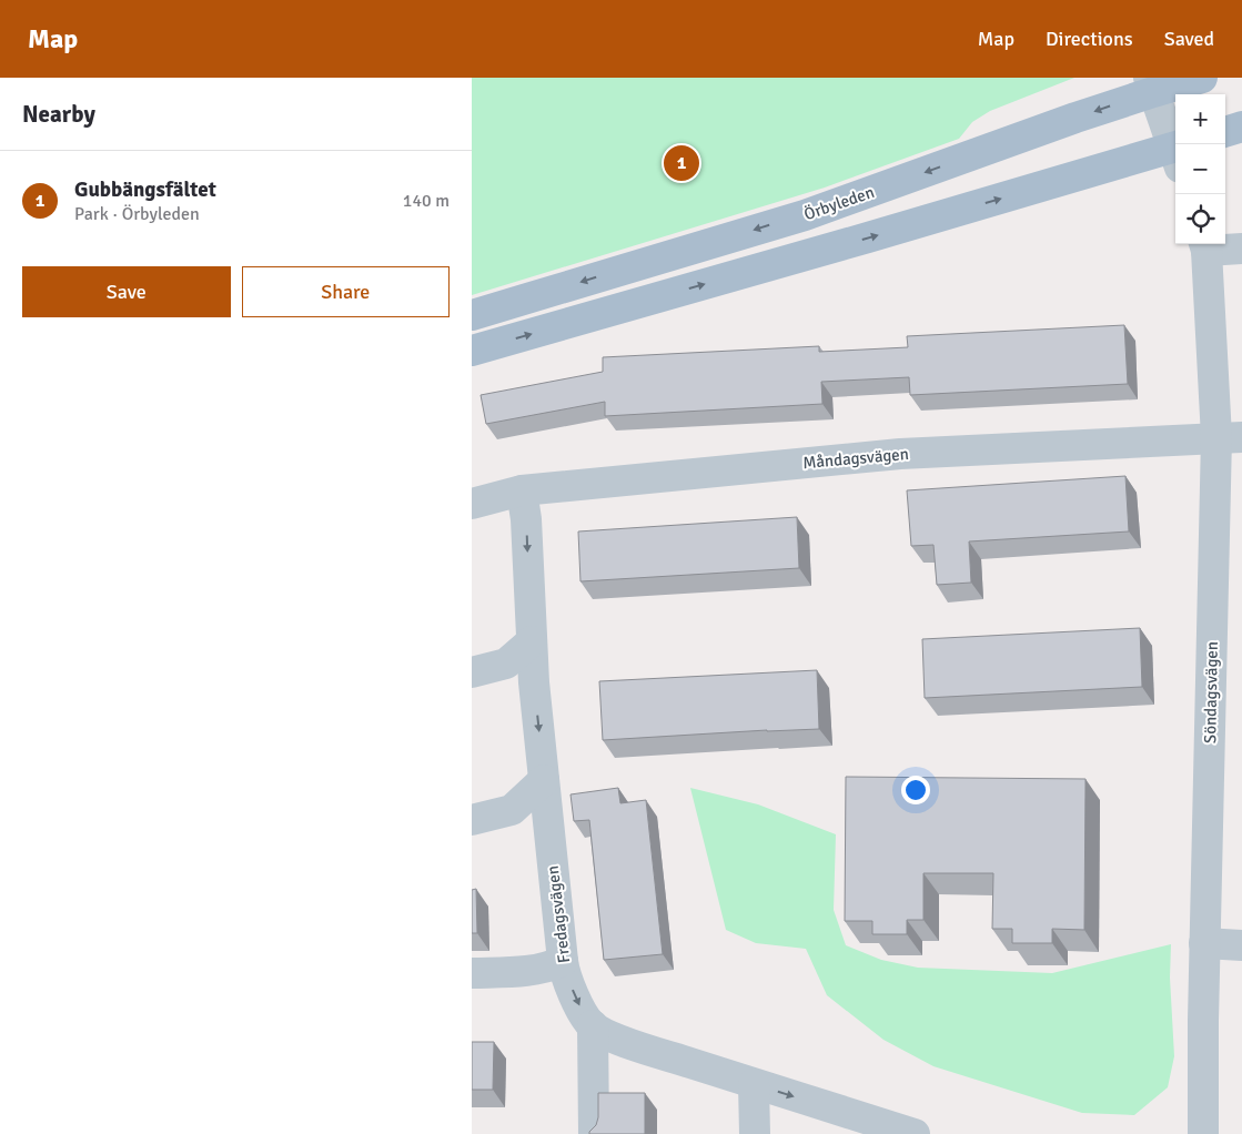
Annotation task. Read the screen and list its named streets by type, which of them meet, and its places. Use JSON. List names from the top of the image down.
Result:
{
  "streets": {
    "main road": ["Örbyleden"],
    "street": ["Måndagsvägen", "Söndagsvägen", "Fredagsvägen"]
  },
  "crossings": [
    ["Måndagsvägen", "Söndagsvägen"],
    ["Måndagsvägen", "Fredagsvägen"]
  ],
  "one_way": ["Fredagsvägen"],
  "page": {
    "header": "Map",
    "nav": ["Map", "Directions", "Saved"],
    "heading": "Nearby",
    "map_buttons": ["+", "−"],
    "pins": "1",
    "list": [
      {
        "mark": "1",
        "name": "Gubbängsfältet",
        "note": "Park · Örbyleden",
        "value": "140 m"
      }
    ],
    "buttons": ["Save", "Share"]
  }
}
